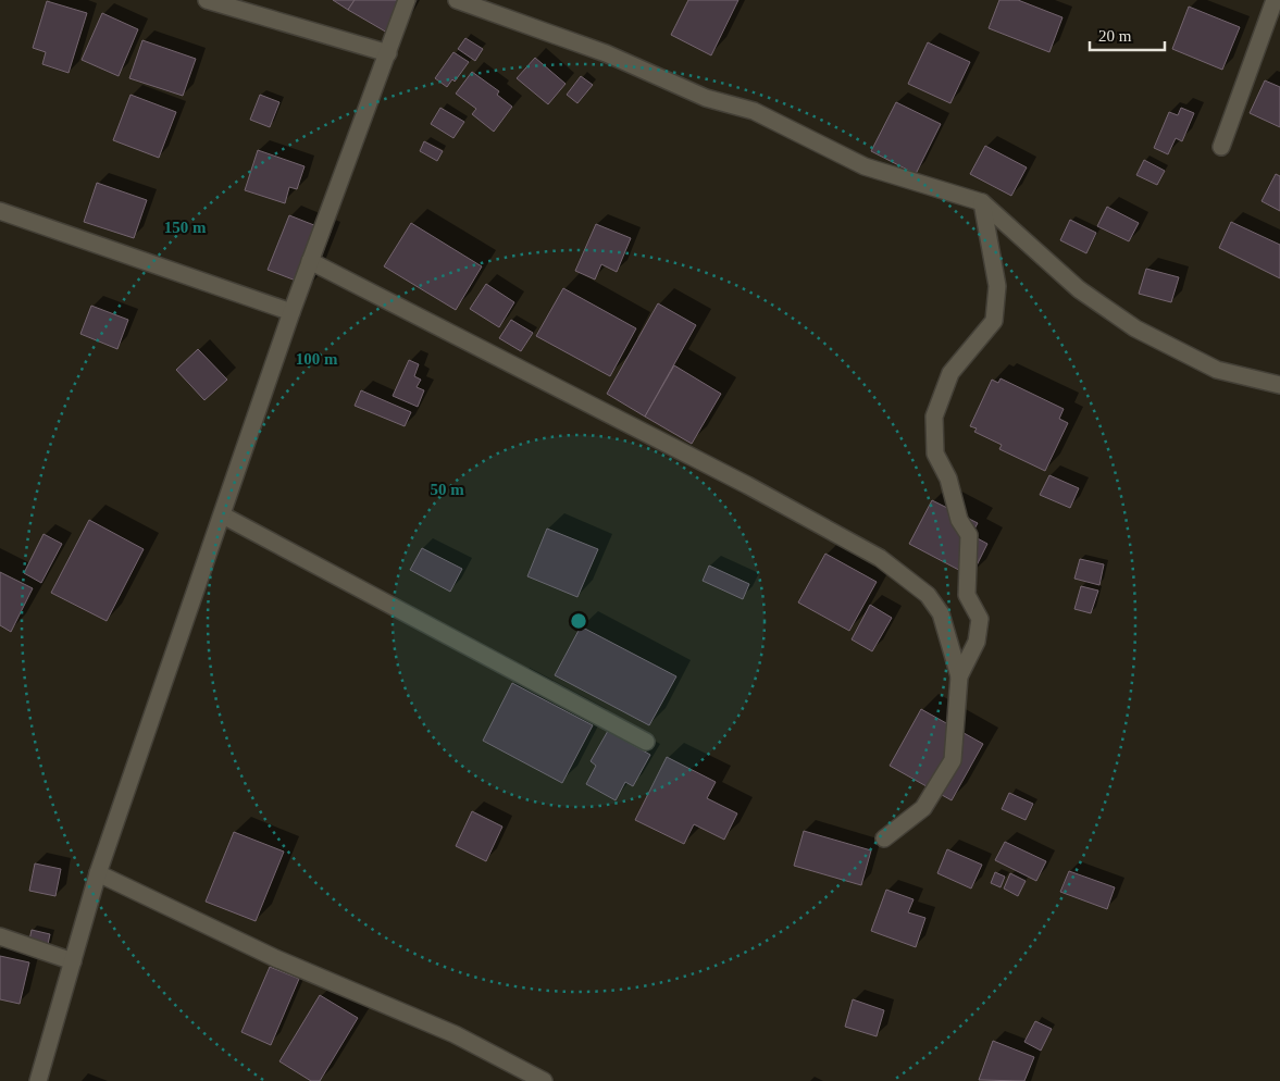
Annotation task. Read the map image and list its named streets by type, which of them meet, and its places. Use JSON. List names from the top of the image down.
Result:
{
  "scale_bar": "20 m",
  "rings": ["150 m", "100 m", "50 m"]
}
